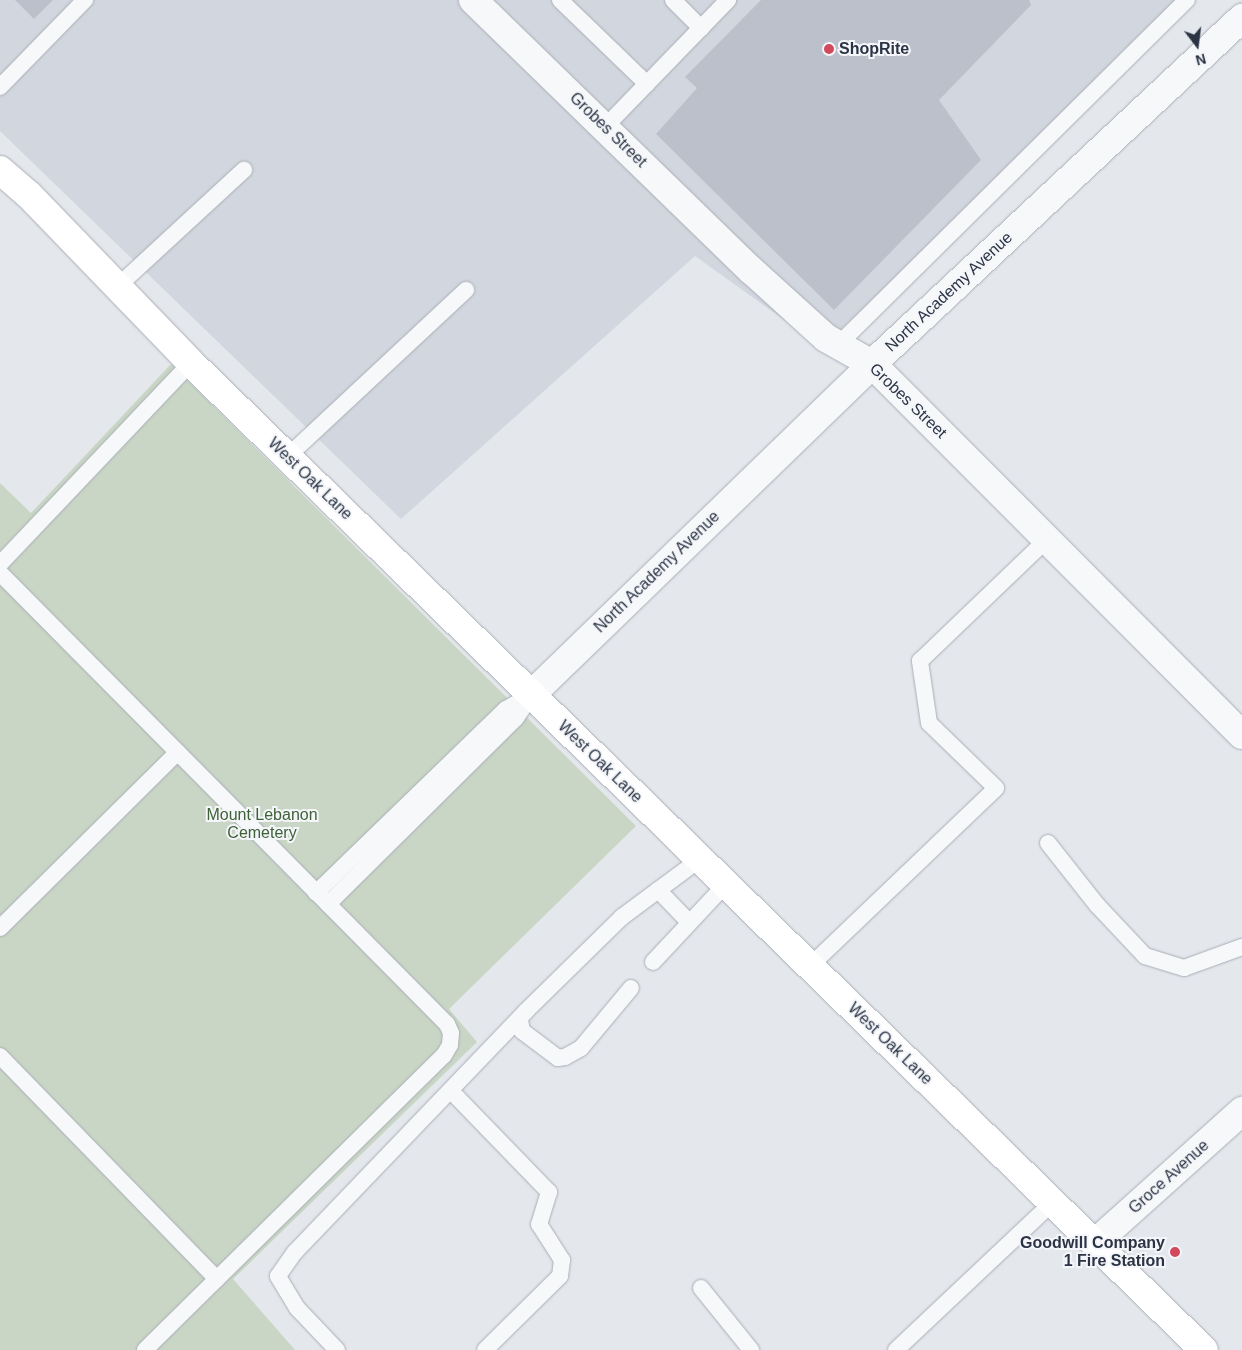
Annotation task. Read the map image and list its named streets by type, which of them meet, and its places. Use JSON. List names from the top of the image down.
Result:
{
  "streets": {
    "main road": ["West Oak Lane"],
    "street": ["Grobes Street", "North Academy Avenue", "Groce Avenue"]
  },
  "crossings": [
    ["Grobes Street", "North Academy Avenue"],
    ["North Academy Avenue", "West Oak Lane"],
    ["West Oak Lane", "Groce Avenue"]
  ],
  "parks": ["Mount Lebanon Cemetery"],
  "places": ["ShopRite", "Goodwill Company 1 Fire Station"],
  "north": "bottom"
}
